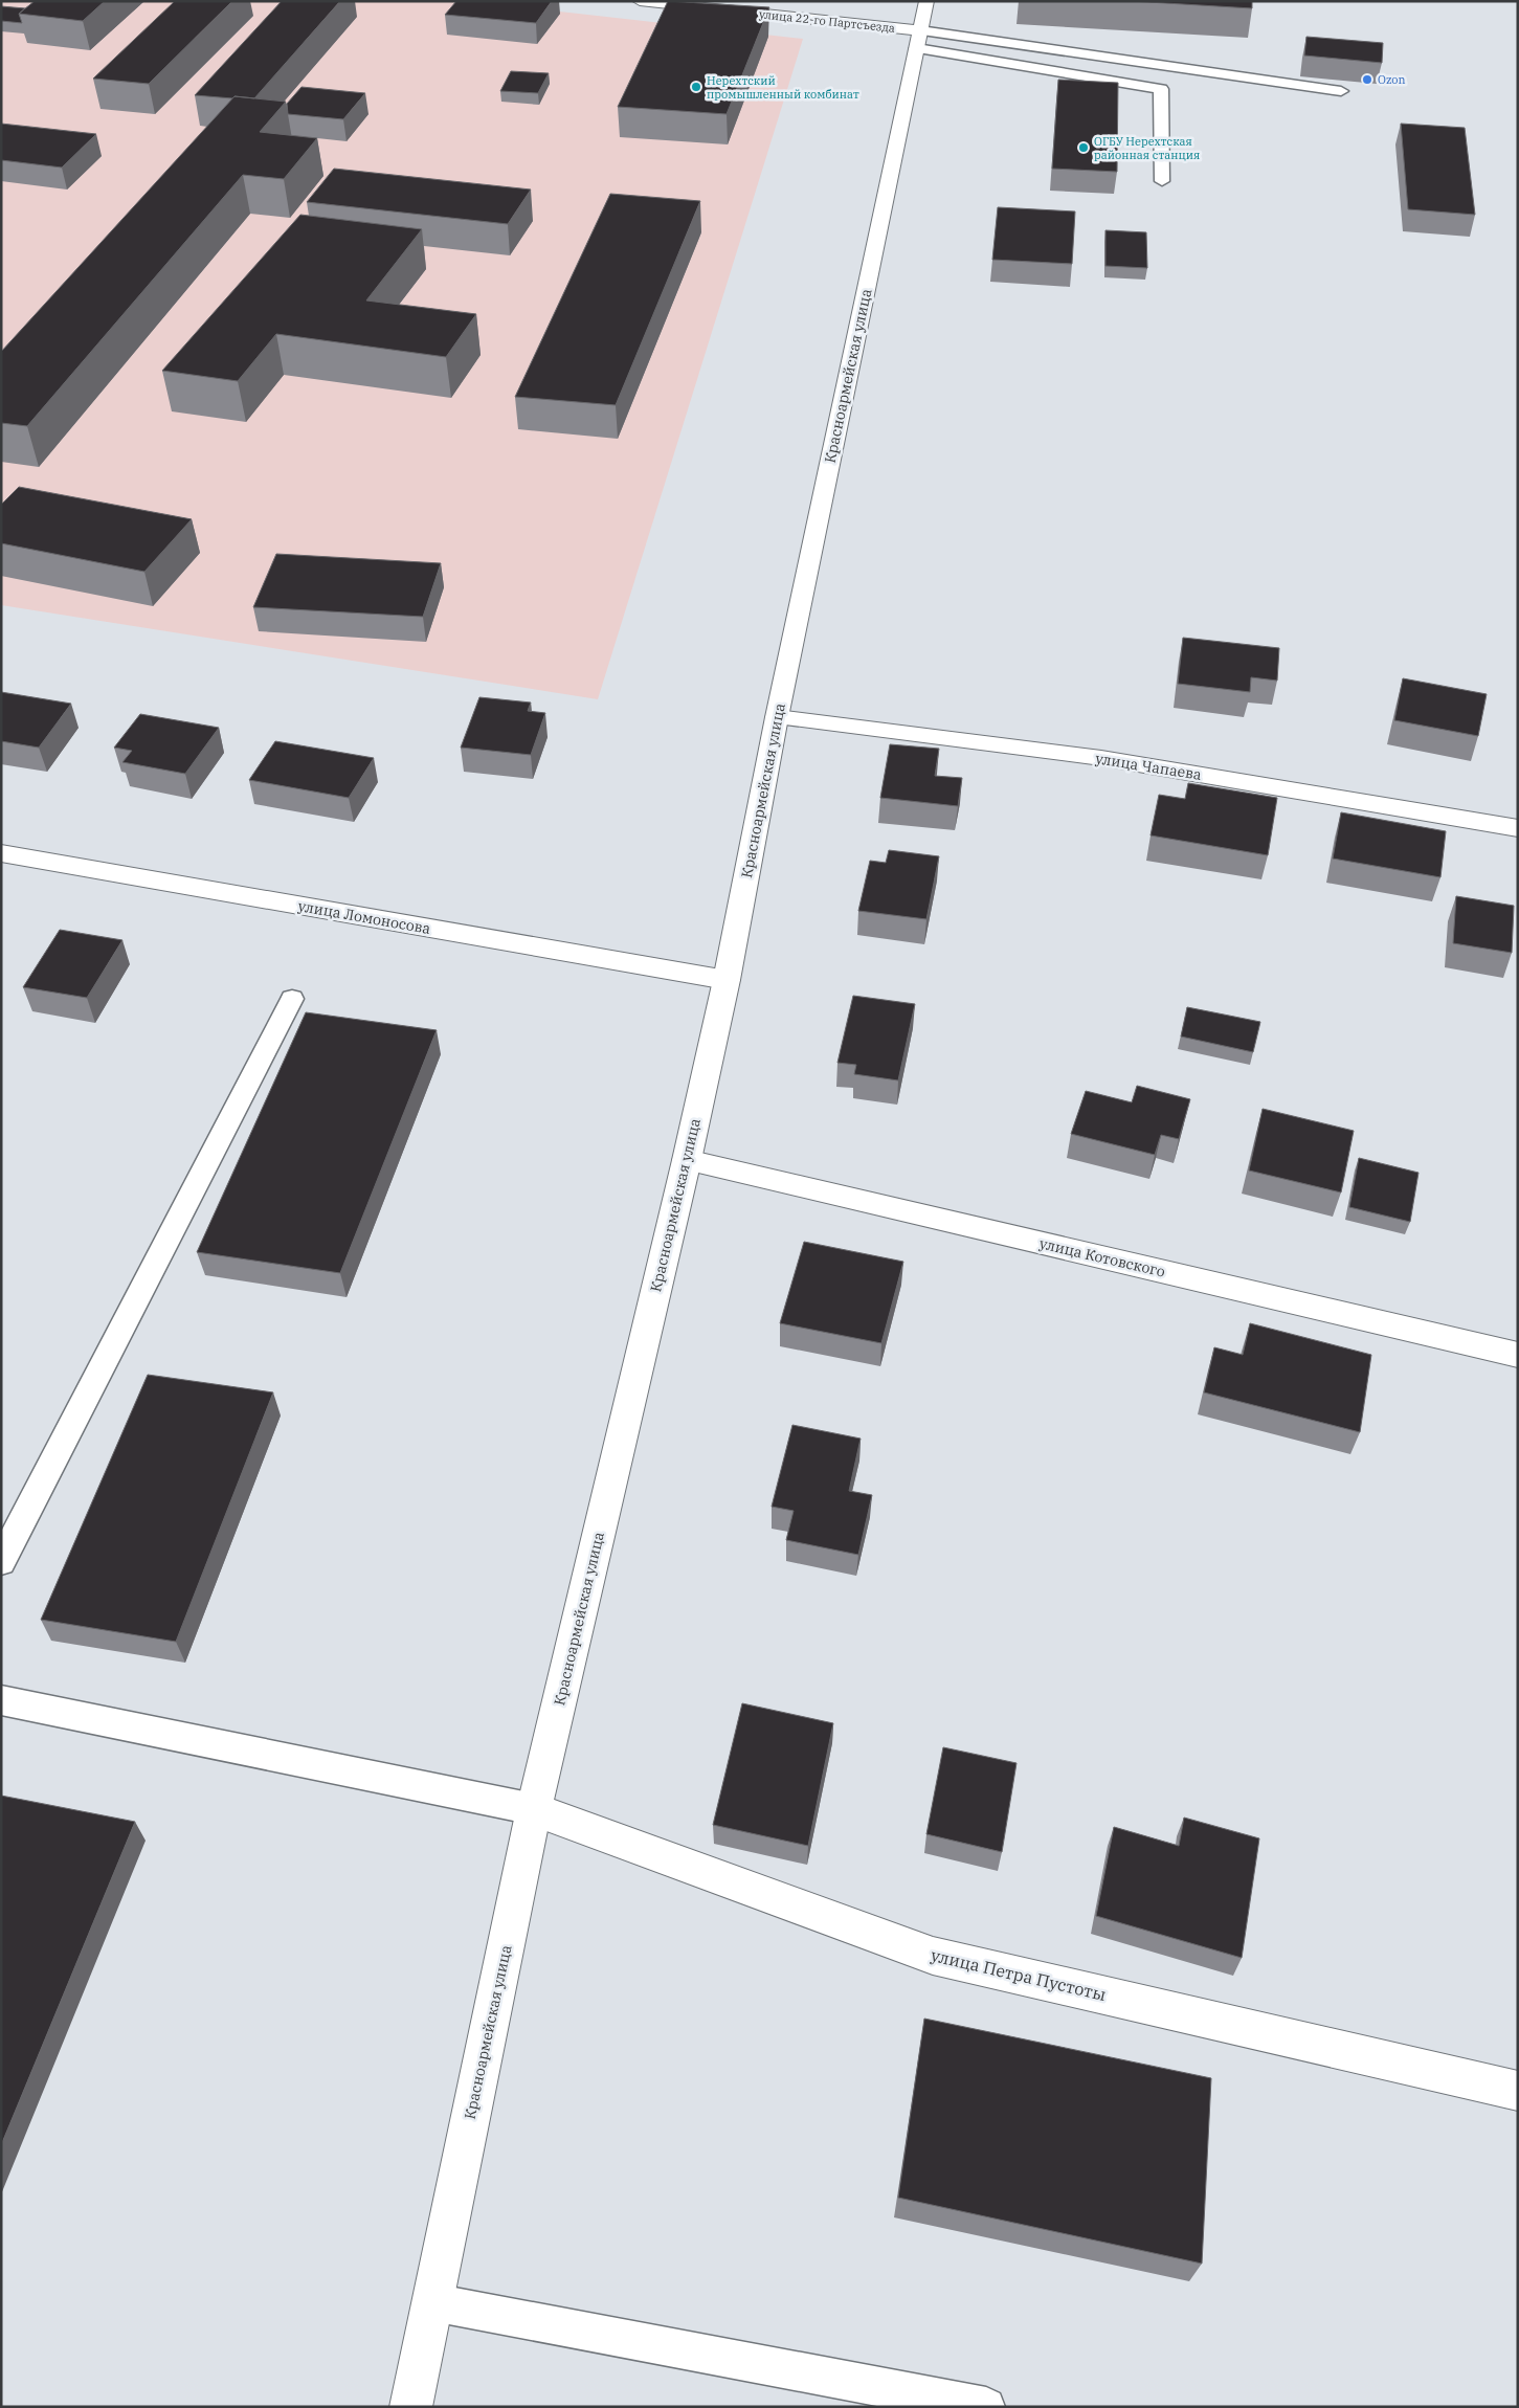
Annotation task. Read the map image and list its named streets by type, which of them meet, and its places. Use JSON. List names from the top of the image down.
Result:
{
  "streets": {
    "street": [
      "улица 22-го Партсъезда",
      "Красноармейская улица",
      "улица Чапаева",
      "улица Ломоносова",
      "улица Котовского",
      "улица Петра Пустоты"
    ]
  },
  "crossings": [
    ["улица 22-го Партсъезда", "Красноармейская улица"],
    ["Красноармейская улица", "улица Чапаева"],
    ["Красноармейская улица", "улица Ломоносова"],
    ["Красноармейская улица", "улица Котовского"],
    ["Красноармейская улица", "улица Петра Пустоты"]
  ],
  "places": ["Ozon", "Нерехтский промышленный комбинат", "ОГБУ Нерехтская районная станция"]
}
